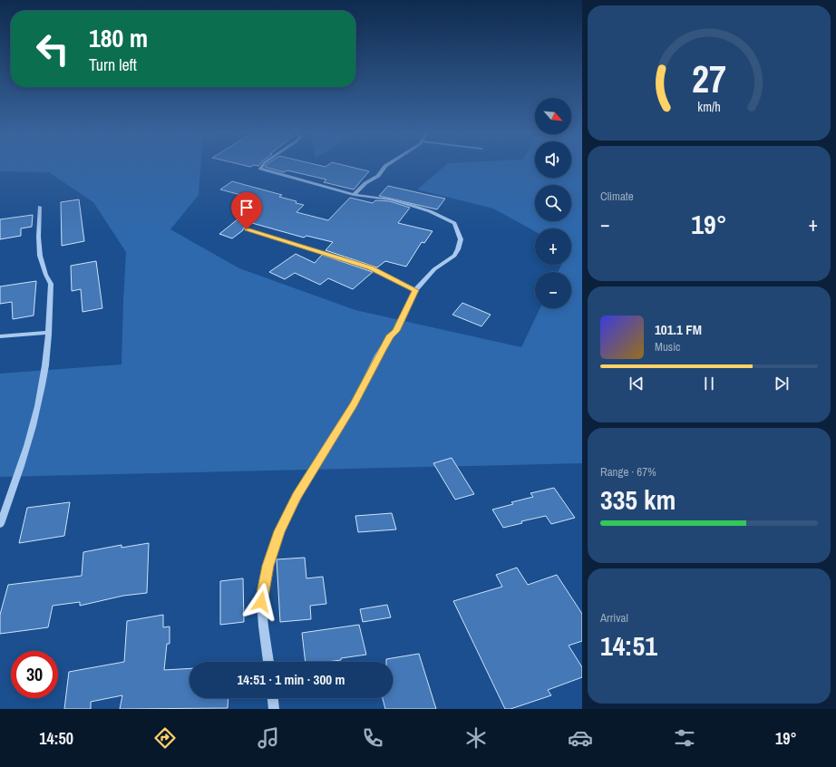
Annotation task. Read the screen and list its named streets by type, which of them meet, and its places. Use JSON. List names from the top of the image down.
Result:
{
  "north": "bottom right",
  "page": {
    "turn": ["180 m", "Turn left"],
    "map_buttons": ["+", "−"],
    "tile": [
      "Climate",
      ["Range · 67%", "335 km"],
      ["Arrival", "14:51"]
    ],
    "heat": ["−", "19°", "+"],
    "song": ["101.1 FM", "Music"],
    "limit": "30",
    "trip": "14:51 · 1 min · 300 m",
    "tabs": ["14:50", "19°"],
    "gauge": ["27", "km/h"]
  }
}
